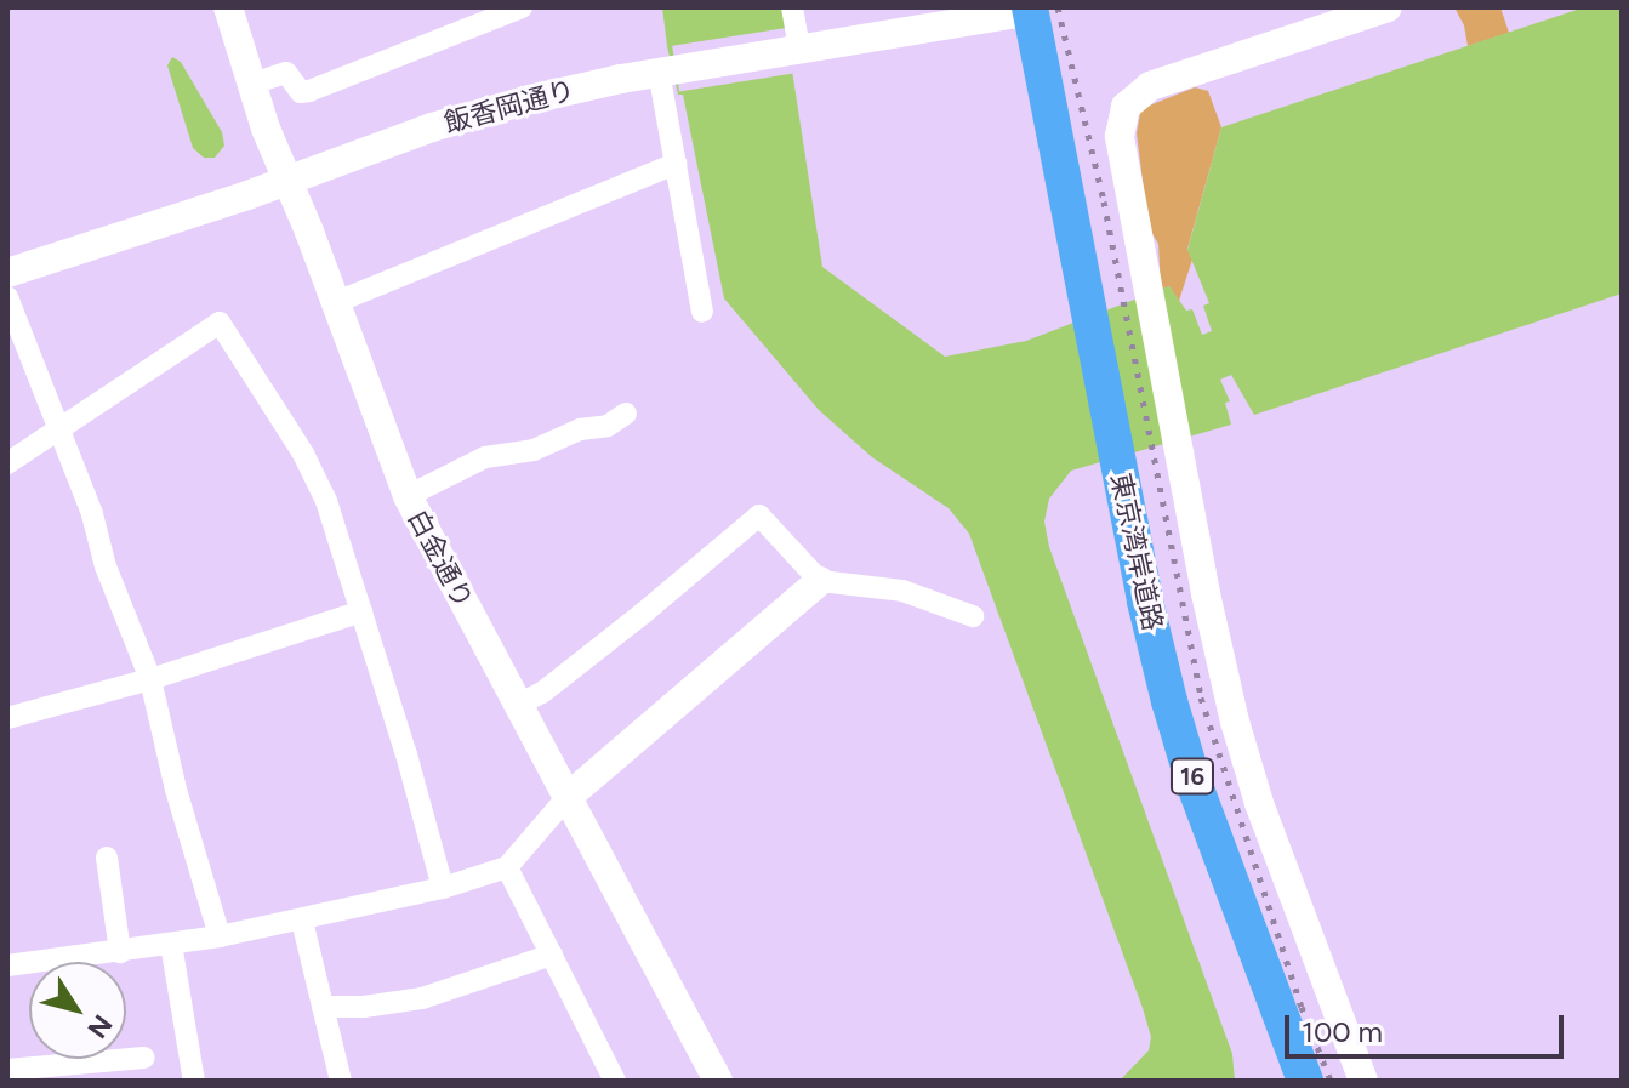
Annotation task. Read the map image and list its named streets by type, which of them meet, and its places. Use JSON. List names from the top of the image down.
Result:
{
  "streets": {
    "highway": ["東京湾岸道路", "16"],
    "street": ["飯香岡通り", "白金通り"]
  },
  "crossings": [
    ["飯香岡通り", "東京湾岸道路"],
    ["飯香岡通り", "白金通り"]
  ],
  "scale_bar": "100 m",
  "north": "bottom right"
}
